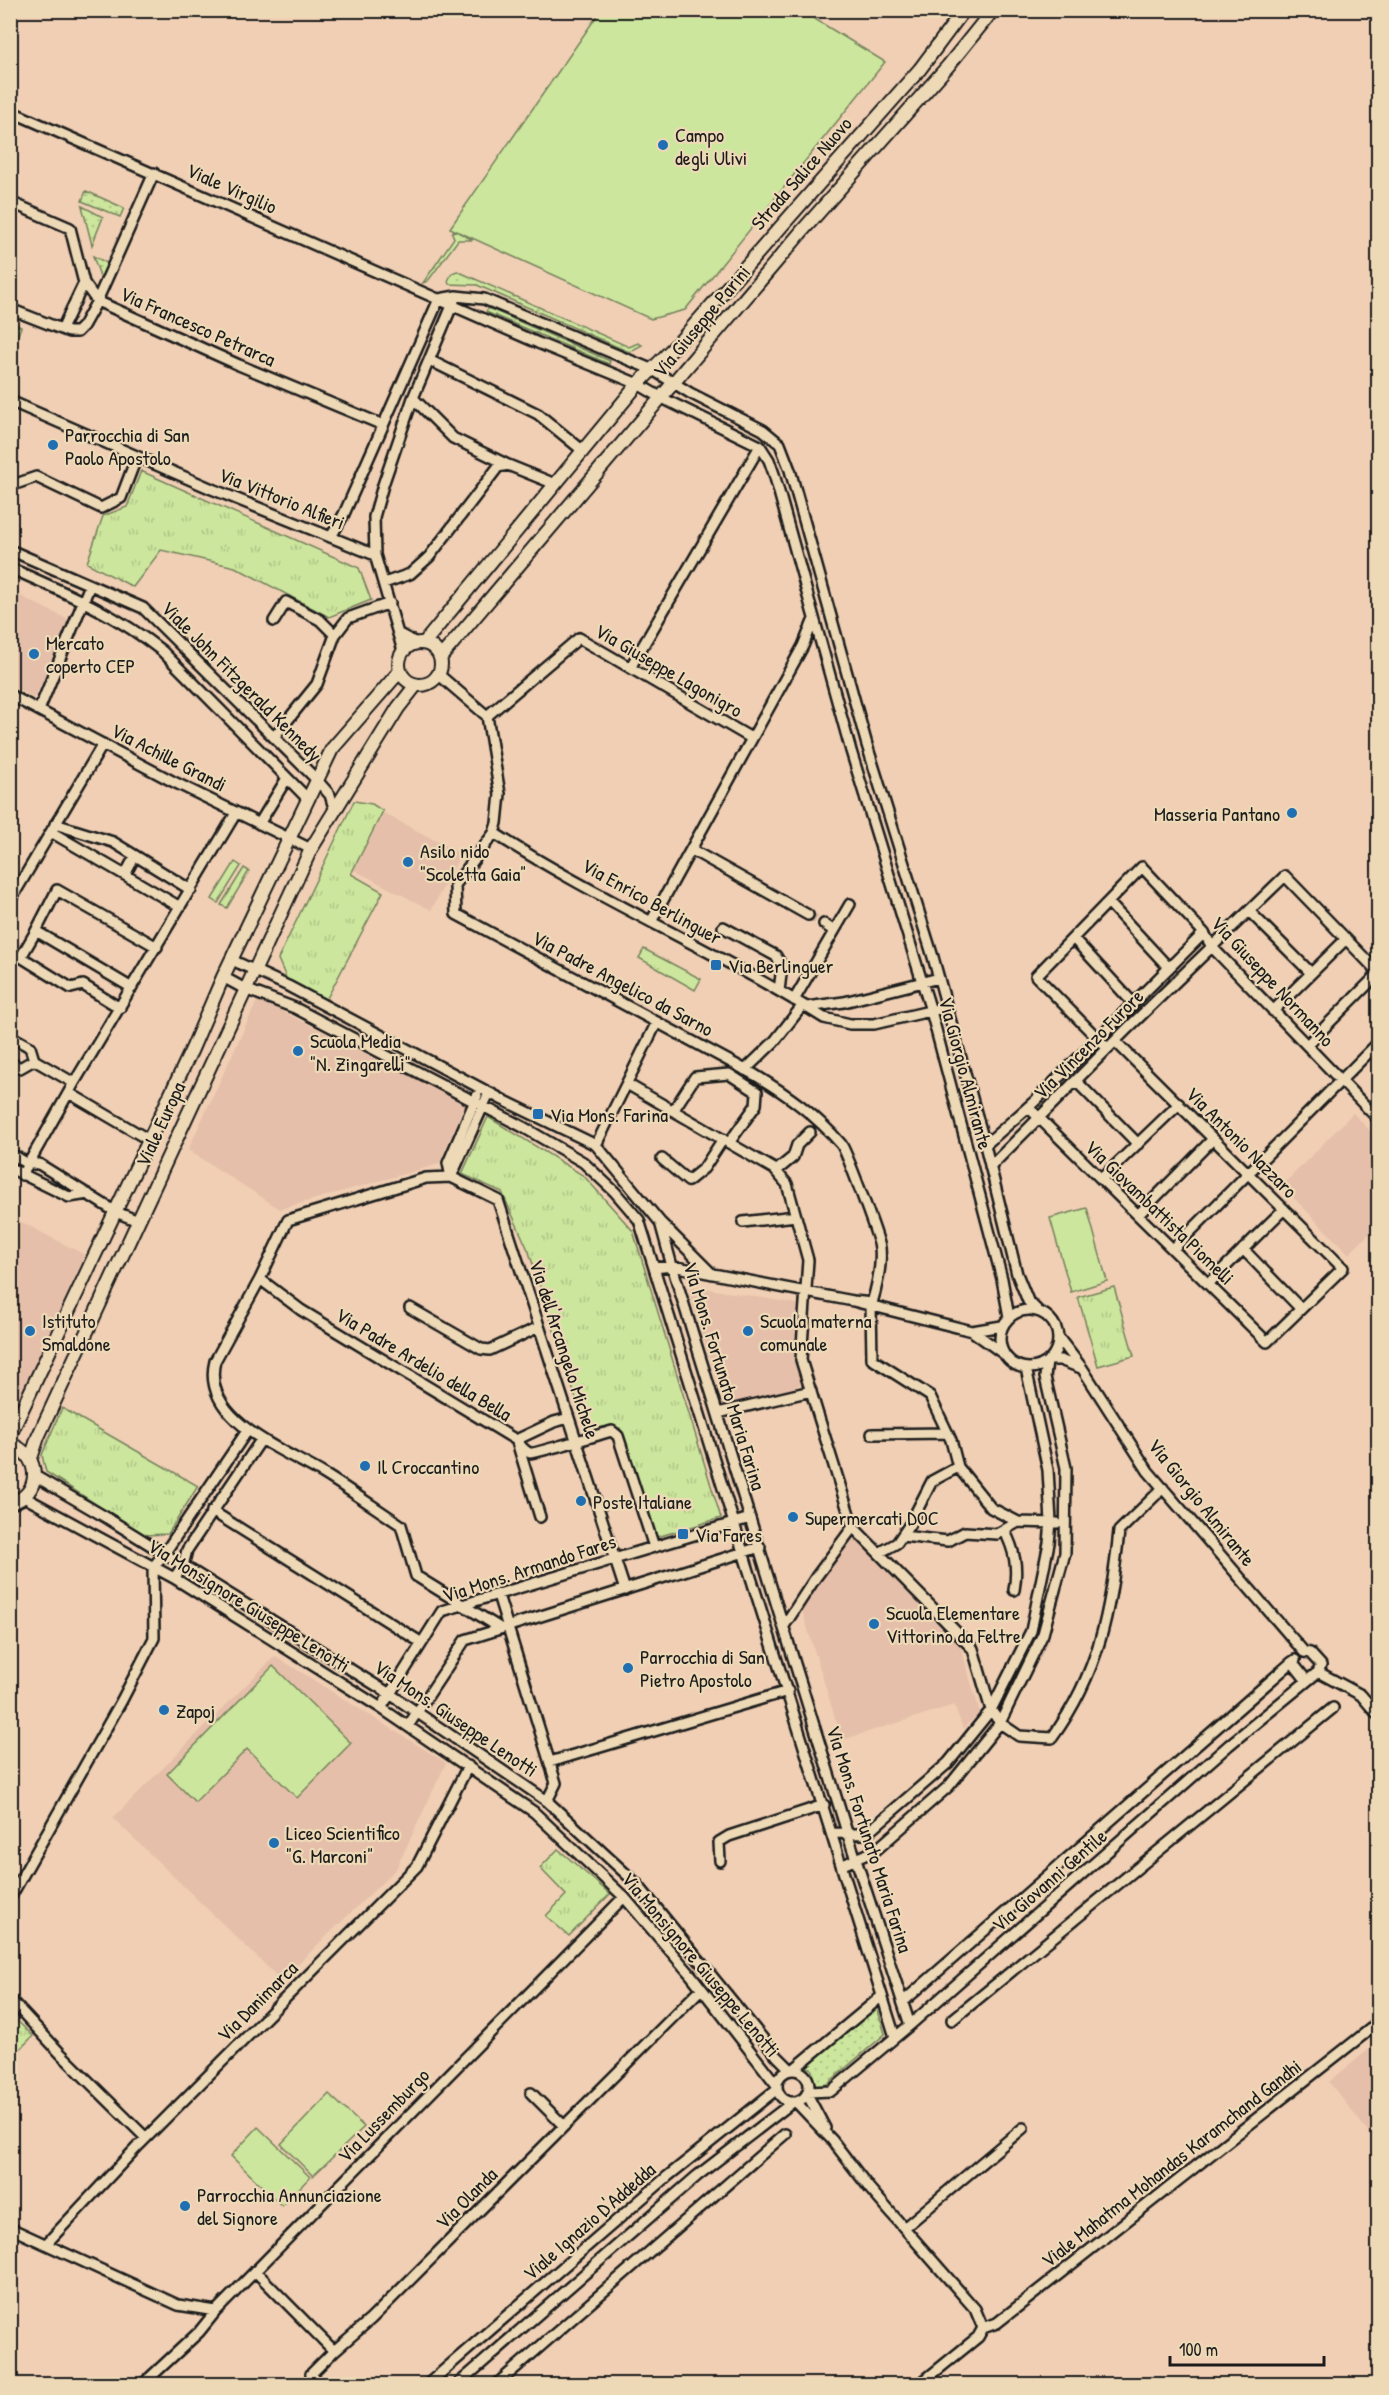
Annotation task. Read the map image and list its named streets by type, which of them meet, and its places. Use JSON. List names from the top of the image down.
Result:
{
  "streets": {
    "street": [
      "Strada Salice Nuovo",
      "Viale Virgilio",
      "Via Giuseppe Parini",
      "Via Francesco Petrarca",
      "Via Vittorio Alfieri",
      "Via Giuseppe Lagonigro",
      "Viale John Fitzgerald Kennedy",
      "Via Achille Grandi",
      "Via Enrico Berlinguer",
      "Via Giuseppe Normanno",
      "Via Padre Angelico da Sarno",
      "Via Vincenzo Furore",
      "Via Giorgio Almirante",
      "Viale Europa",
      "Via Antonio Nazzaro",
      "Via Giovambattista Piomelli",
      "Via dell'Arcangelo Michele",
      "Via Padre Ardelio della Bella",
      "Via Mons. Fortunato Maria Farina",
      "Via Mons. Armando Fares",
      "Via Monsignore Giuseppe Lenotti",
      "Via Mons. Giuseppe Lenotti",
      "Via Giovanni Gentile",
      "Via Danimarca",
      "Via Lussemburgo",
      "Viale Mahatma Mohandas Karamchand Gandhi",
      "Via Olanda",
      "Viale Ignazio D'Addedda"
    ]
  },
  "crossings": [
    ["Strada Salice Nuovo", "Viale Virgilio"],
    ["Strada Salice Nuovo", "Via Giuseppe Parini"],
    ["Viale Virgilio", "Via Giuseppe Parini"],
    ["Via Giuseppe Lagonigro", "Via Padre Angelico da Sarno"],
    ["Viale John Fitzgerald Kennedy", "Viale Europa"],
    ["Via Achille Grandi", "Viale Europa"],
    ["Via Enrico Berlinguer", "Via Padre Angelico da Sarno"],
    ["Via Enrico Berlinguer", "Via Giorgio Almirante"],
    ["Via Giuseppe Normanno", "Via Vincenzo Furore"],
    ["Via Vincenzo Furore", "Via Giorgio Almirante"],
    ["Via Vincenzo Furore", "Via Antonio Nazzaro"],
    ["Via Vincenzo Furore", "Via Giovambattista Piomelli"],
    ["Via Giorgio Almirante", "Via Giovanni Gentile"],
    ["Viale Europa", "Via Mons. Fortunato Maria Farina"],
    ["Via Antonio Nazzaro", "Via Giovambattista Piomelli"],
    ["Via dell'Arcangelo Michele", "Via Padre Ardelio della Bella"],
    ["Via dell'Arcangelo Michele", "Via Mons. Armando Fares"],
    ["Via Mons. Fortunato Maria Farina", "Via Mons. Armando Fares"],
    ["Via Mons. Fortunato Maria Farina", "Via Giovanni Gentile"],
    ["Via Mons. Armando Fares", "Via Monsignore Giuseppe Lenotti"],
    ["Via Mons. Armando Fares", "Via Mons. Giuseppe Lenotti"],
    ["Via Monsignore Giuseppe Lenotti", "Via Mons. Giuseppe Lenotti"],
    ["Via Monsignore Giuseppe Lenotti", "Via Giovanni Gentile"],
    ["Via Monsignore Giuseppe Lenotti", "Via Danimarca"],
    ["Via Monsignore Giuseppe Lenotti", "Via Lussemburgo"],
    ["Via Monsignore Giuseppe Lenotti", "Via Olanda"],
    ["Via Monsignore Giuseppe Lenotti", "Viale Ignazio D'Addedda"],
    ["Via Mons. Giuseppe Lenotti", "Via Giovanni Gentile"],
    ["Via Mons. Giuseppe Lenotti", "Viale Ignazio D'Addedda"],
    ["Via Giovanni Gentile", "Viale Ignazio D'Addedda"]
  ],
  "places": {
    "other": [
      "Campo degli Ulivi",
      "Parrocchia di San Paolo Apostolo",
      "Mercato coperto CEP",
      "Masseria Pantano",
      "Asilo nido \"Scoletta Gaia\"",
      "Scuola Media \"N. Zingarelli\"",
      "Istituto Smaldone",
      "Scuola materna comunale",
      "Il Croccantino",
      "Poste Italiane",
      "Supermercati DOC",
      "Scuola Elementare Vittorino da Feltre",
      "Parrocchia di San Pietro Apostolo",
      "Zapoj",
      "Liceo Scientifico \"G. Marconi\"",
      "Parrocchia Annunciazione del Signore"
    ],
    "transit": ["Via Berlinguer", "Via Mons. Farina", "Via Fares"]
  },
  "scale_bar": "100 m"
}
